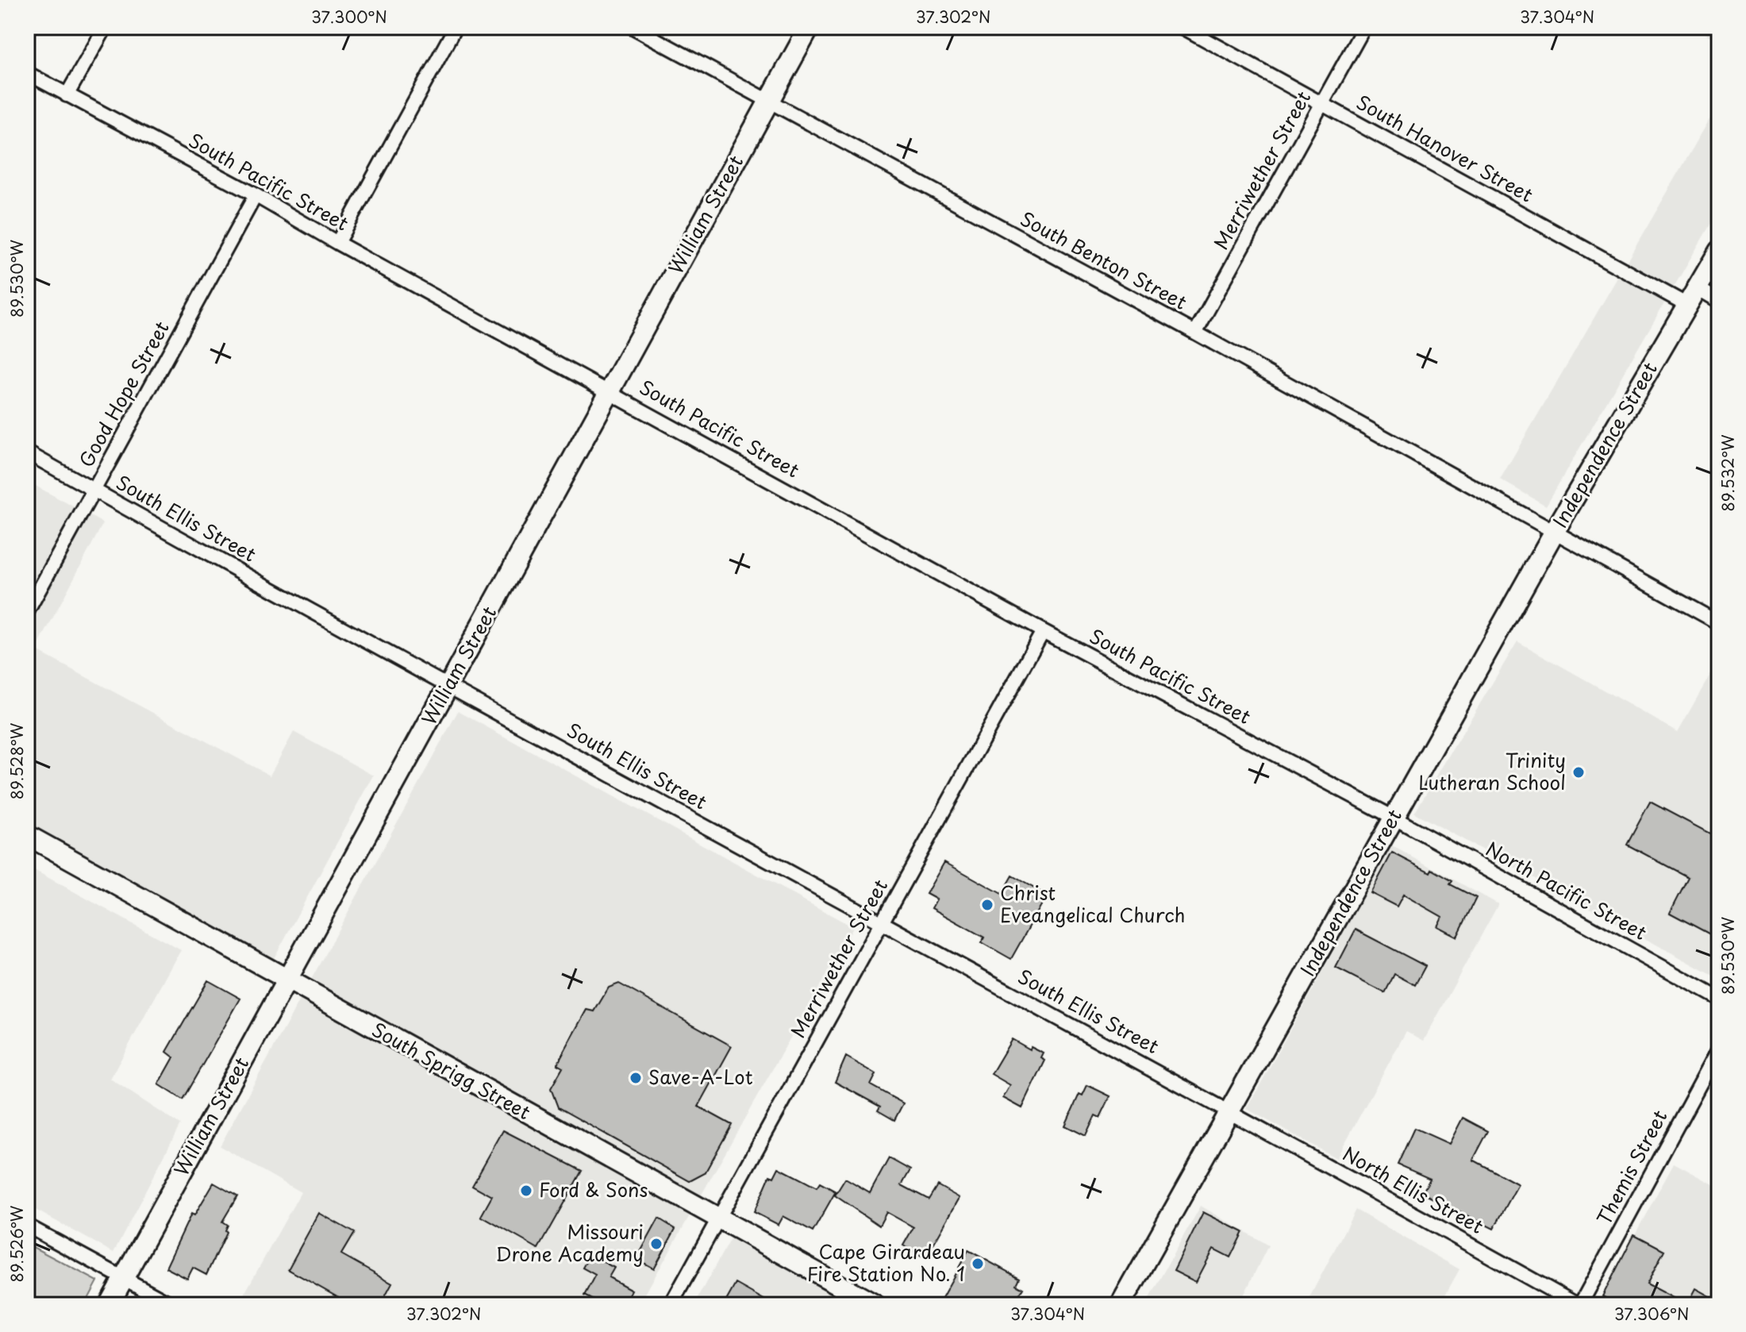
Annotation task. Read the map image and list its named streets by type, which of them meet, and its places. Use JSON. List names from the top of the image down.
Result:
{
  "streets": {
    "main road": ["William Street", "Independence Street", "South Sprigg Street"],
    "street": [
      "South Hanover Street",
      "Merriwether Street",
      "South Pacific Street",
      "South Benton Street",
      "Good Hope Street",
      "South Ellis Street",
      "North Pacific Street",
      "Themis Street",
      "North Ellis Street"
    ]
  },
  "crossings": [
    ["South Hanover Street", "Merriwether Street"],
    ["South Hanover Street", "Independence Street"],
    ["Merriwether Street", "South Pacific Street"],
    ["Merriwether Street", "South Benton Street"],
    ["Merriwether Street", "South Ellis Street"],
    ["Merriwether Street", "South Sprigg Street"],
    ["South Pacific Street", "William Street"],
    ["South Pacific Street", "Good Hope Street"],
    ["South Pacific Street", "Independence Street"],
    ["South Pacific Street", "North Pacific Street"],
    ["William Street", "South Benton Street"],
    ["William Street", "South Ellis Street"],
    ["William Street", "South Sprigg Street"],
    ["South Benton Street", "Independence Street"],
    ["Good Hope Street", "South Ellis Street"],
    ["Independence Street", "South Ellis Street"],
    ["Independence Street", "North Pacific Street"],
    ["Independence Street", "North Ellis Street"],
    ["South Ellis Street", "North Ellis Street"],
    ["Themis Street", "North Ellis Street"]
  ],
  "places": [
    "Trinity Lutheran School",
    "Christ Eveangelical Church",
    "Save-A-Lot",
    "Ford & Sons",
    "Missouri Drone Academy",
    "Cape Girardeau Fire Station No. 1"
  ],
  "coordinates": [
    "37.300°N",
    "37.302°N",
    "37.304°N",
    "89.530°W",
    "89.532°W",
    "89.528°W",
    "89.526°W",
    "37.306°N"
  ]
}
